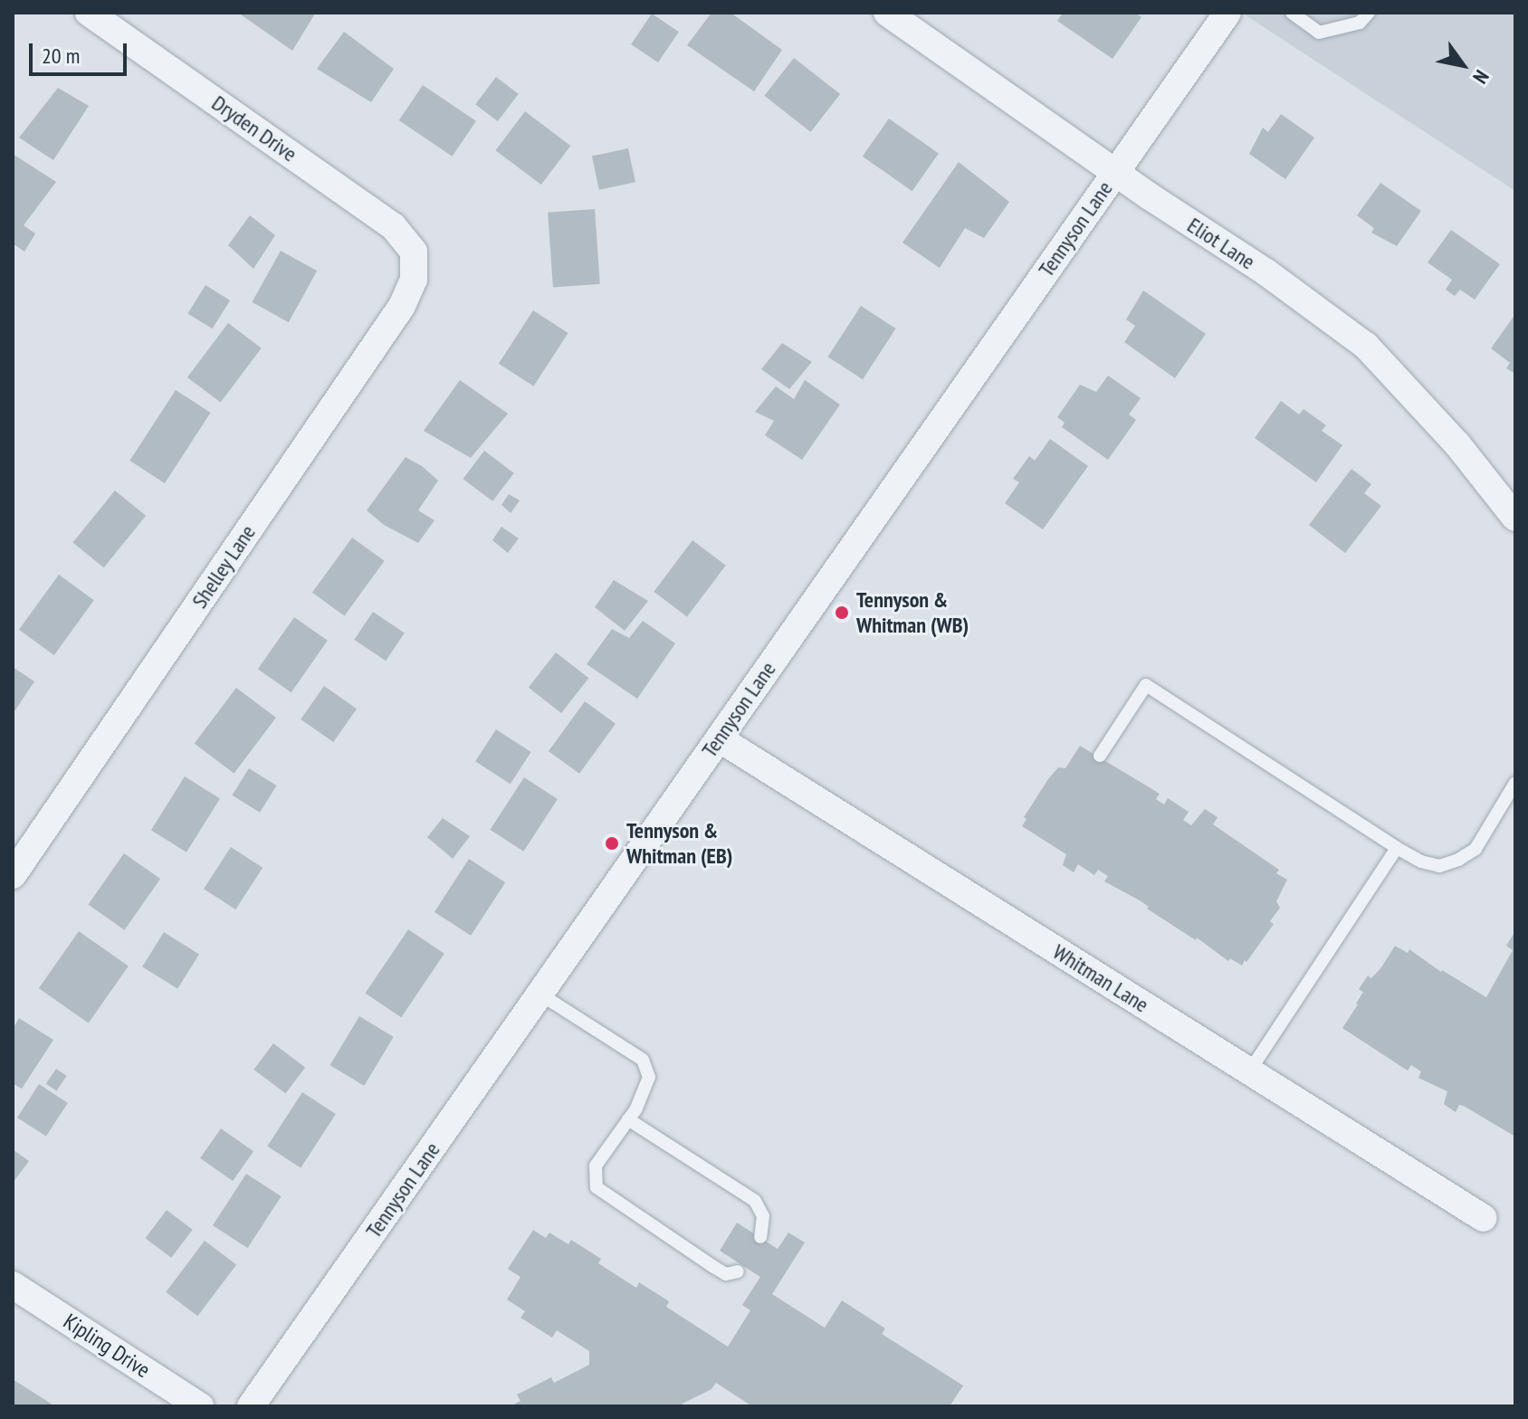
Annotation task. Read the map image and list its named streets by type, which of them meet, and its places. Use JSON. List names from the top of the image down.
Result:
{
  "streets": {
    "street": [
      "Dryden Drive",
      "Tennyson Lane",
      "Eliot Lane",
      "Shelley Lane",
      "Whitman Lane",
      "Kipling Drive"
    ]
  },
  "crossings": [
    ["Dryden Drive", "Shelley Lane"],
    ["Tennyson Lane", "Eliot Lane"],
    ["Tennyson Lane", "Whitman Lane"]
  ],
  "places": ["Tennyson & Whitman (WB)", "Tennyson & Whitman (EB)"],
  "scale_bar": "20 m",
  "north": "bottom right"
}
